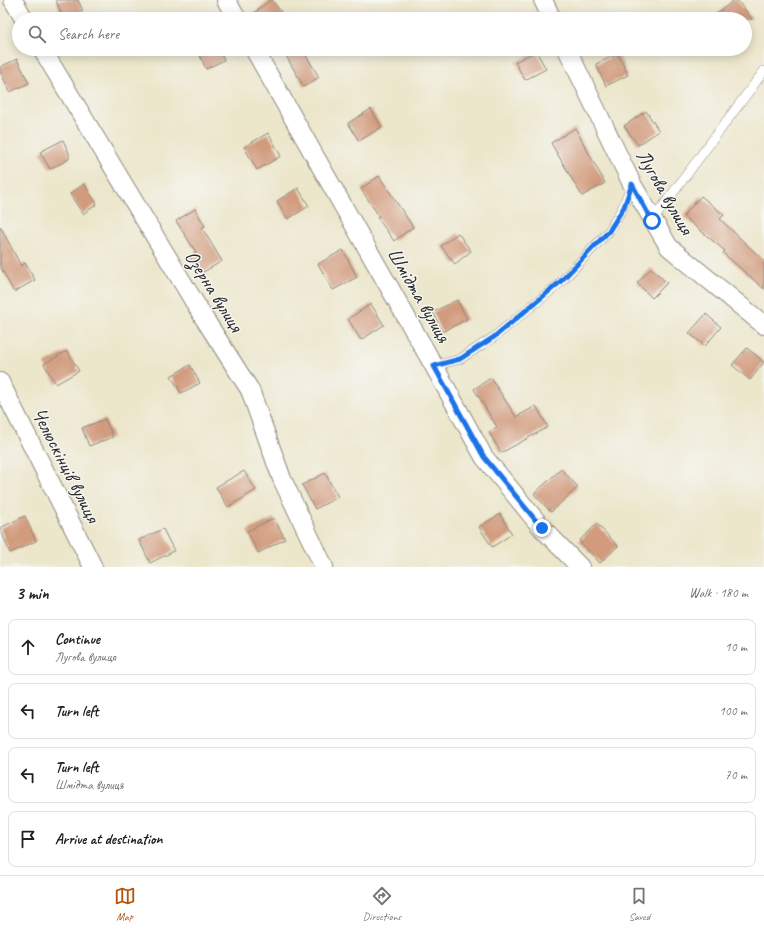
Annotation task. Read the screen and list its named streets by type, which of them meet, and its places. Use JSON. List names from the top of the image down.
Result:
{
  "streets": {
    "street": [
      "Лугова вулиця",
      "Озерна вулиця",
      "Шмідта вулиця",
      "Челюскінців вулиця"
    ]
  },
  "page": {
    "search": "Search here",
    "heading": ["3 min", "Walk · 180 m"],
    "list": [
      ["Continue", "Лугова вулиця", "10 m"],
      ["Turn left", "100 m"],
      ["Turn left", "Шмідта вулиця", "70 m"],
      "Arrive at destination"
    ],
    "nav": ["Map", "Directions", "Saved"]
  }
}
